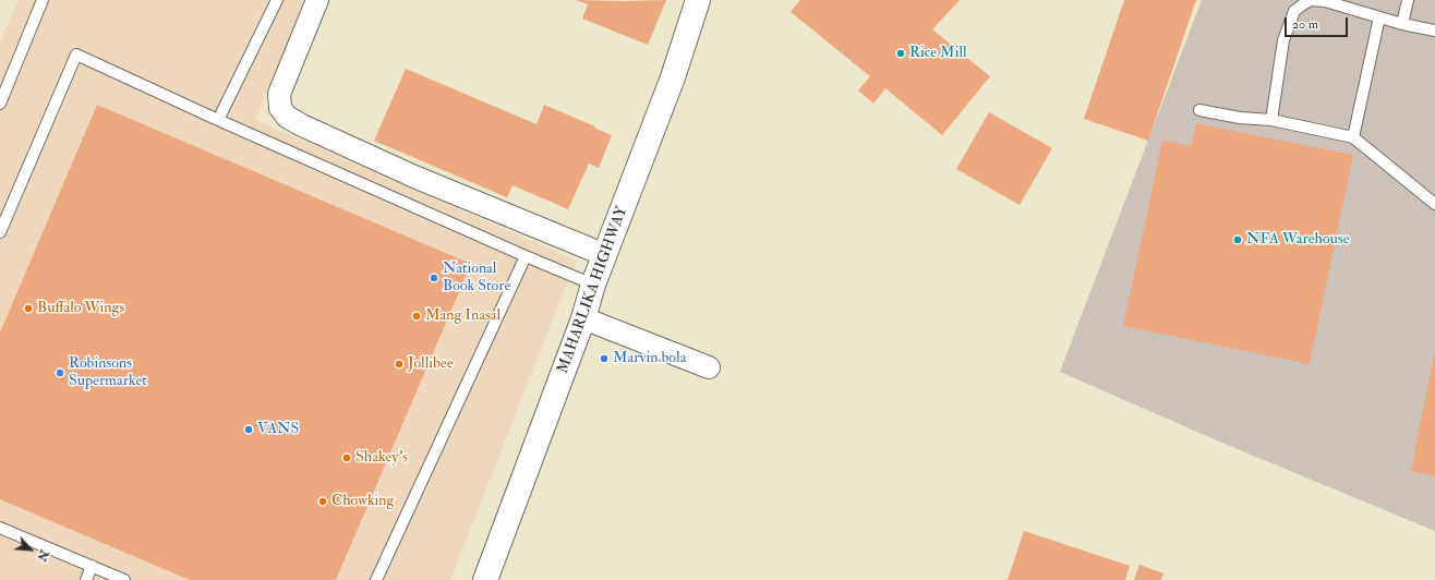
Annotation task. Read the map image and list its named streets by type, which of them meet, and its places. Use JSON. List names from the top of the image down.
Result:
{
  "streets": {
    "main road": ["MAHARLIKA HIGHWAY"]
  },
  "places": [
    "Rice Mill",
    "NFA Warehouse",
    "National Book Store",
    "Buffalo Wings",
    "Mang Inasal",
    "Marvin bola",
    "Jollibee",
    "Robinsons Supermarket",
    "VANS",
    "Shakey's",
    "Chowking"
  ],
  "scale_bar": "20 m",
  "north": "bottom right"
}
